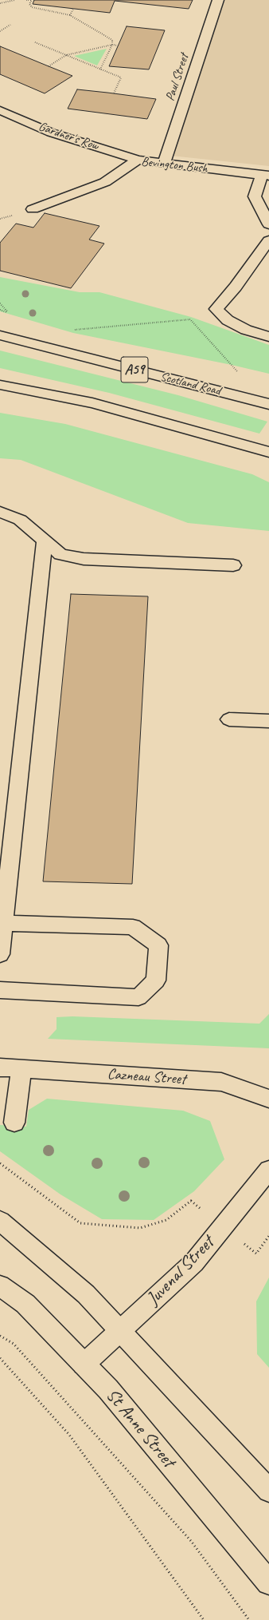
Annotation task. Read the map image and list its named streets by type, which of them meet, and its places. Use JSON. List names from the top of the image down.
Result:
{
  "streets": {
    "main road": [
      "Paul Street",
      "Gardner's Row",
      "Bevington Bush",
      "A59",
      "Scotland Road",
      "Cazneau Street",
      "Juvenal Street",
      "St Anne Street"
    ]
  },
  "crossings": [
    ["Paul Street", "Bevington Bush"],
    ["Gardner's Row", "Bevington Bush"],
    ["Juvenal Street", "St Anne Street"]
  ]
}
